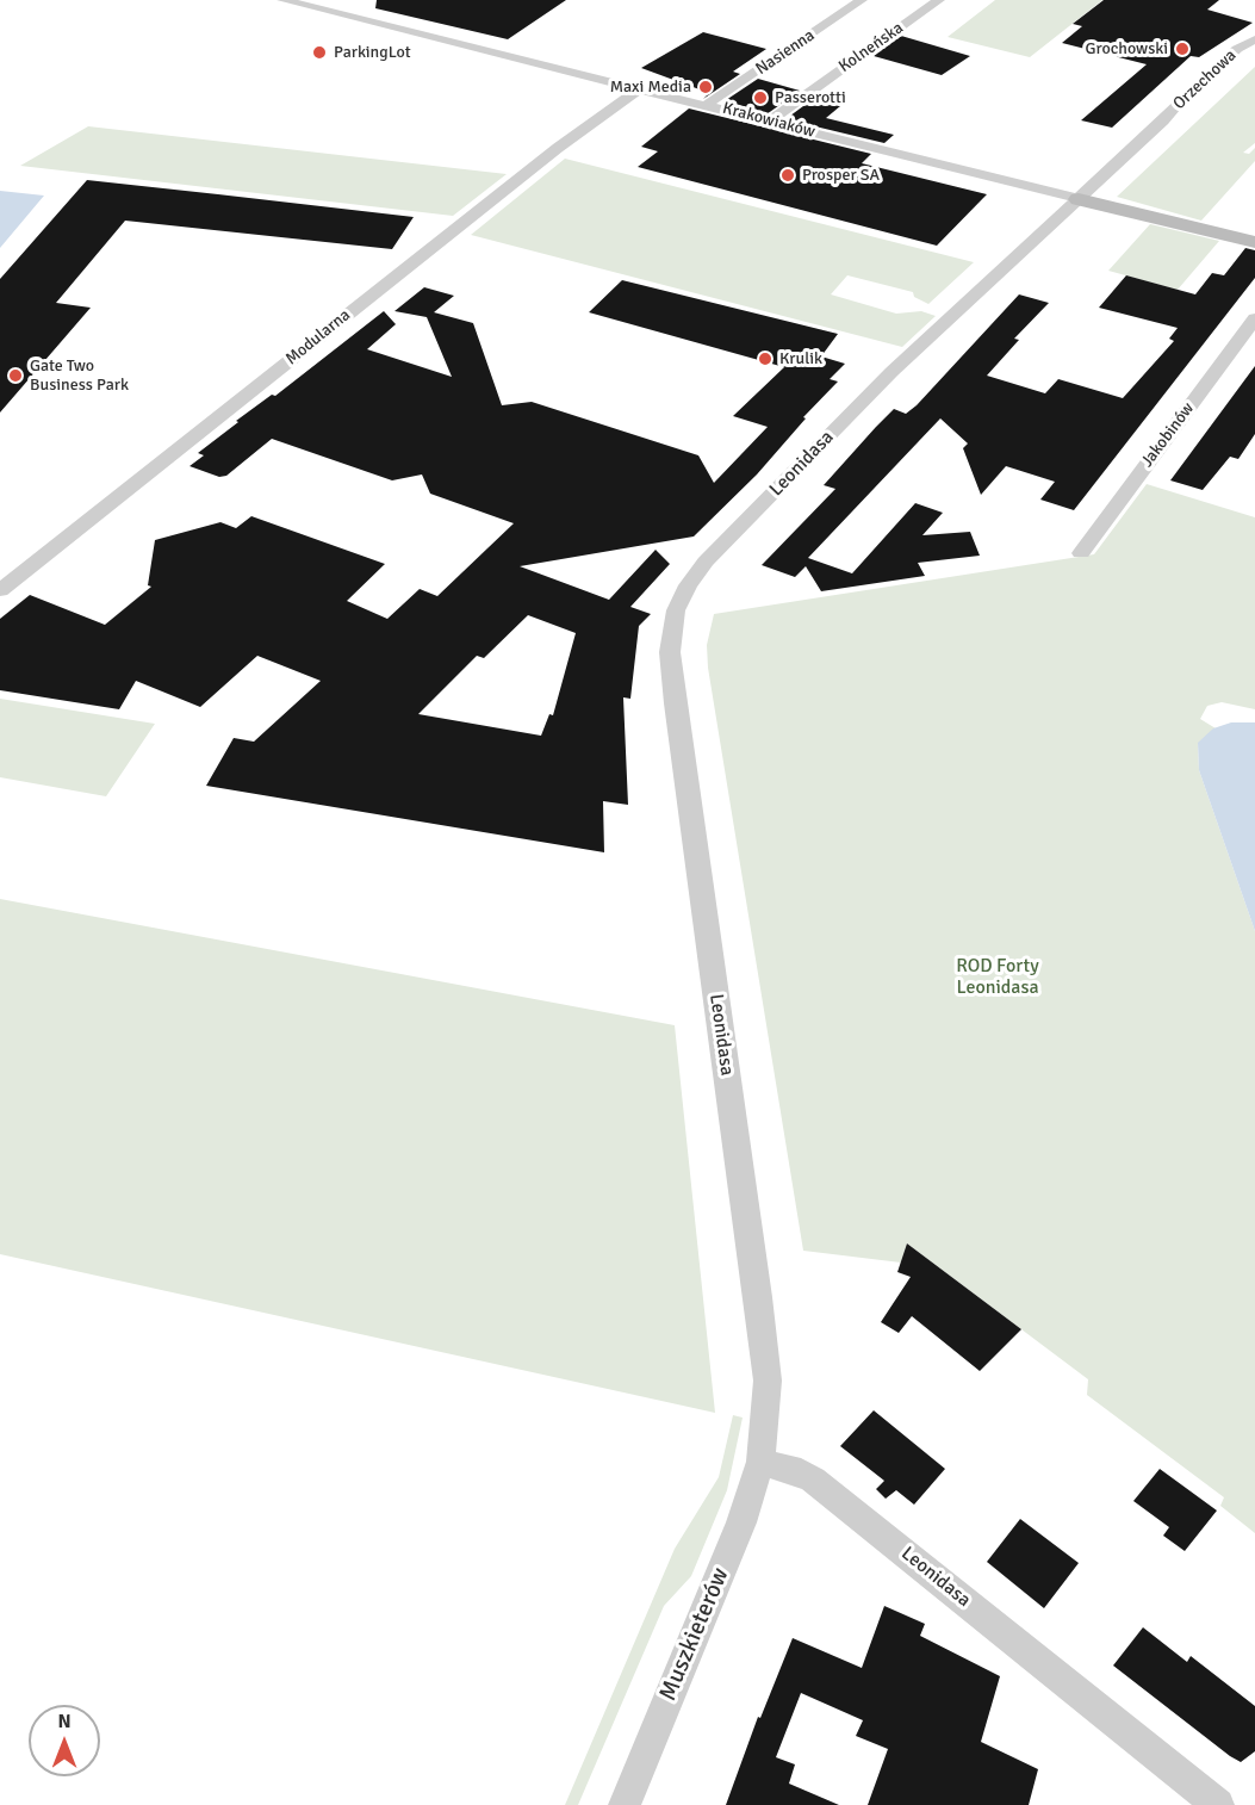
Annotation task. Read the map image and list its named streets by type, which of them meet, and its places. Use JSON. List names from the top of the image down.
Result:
{
  "streets": {
    "street": [
      "Kolneńska",
      "Nasienna",
      "Orzechowa",
      "Krakowiaków",
      "Modularna",
      "Jakobinów",
      "Leonidasa",
      "Muszkieterów"
    ]
  },
  "crossings": [
    ["Kolneńska", "Krakowiaków"],
    ["Nasienna", "Krakowiaków"],
    ["Orzechowa", "Krakowiaków"],
    ["Orzechowa", "Leonidasa"],
    ["Krakowiaków", "Modularna"],
    ["Krakowiaków", "Leonidasa"],
    ["Leonidasa", "Muszkieterów"]
  ],
  "parks": ["ROD Forty Leonidasa"],
  "places": [
    "Grochowski",
    "ParkingLot",
    "Maxi Media",
    "Passerotti",
    "Prosper SA",
    "Krulik",
    "Gate Two Business Park"
  ],
  "north": "top"
}
